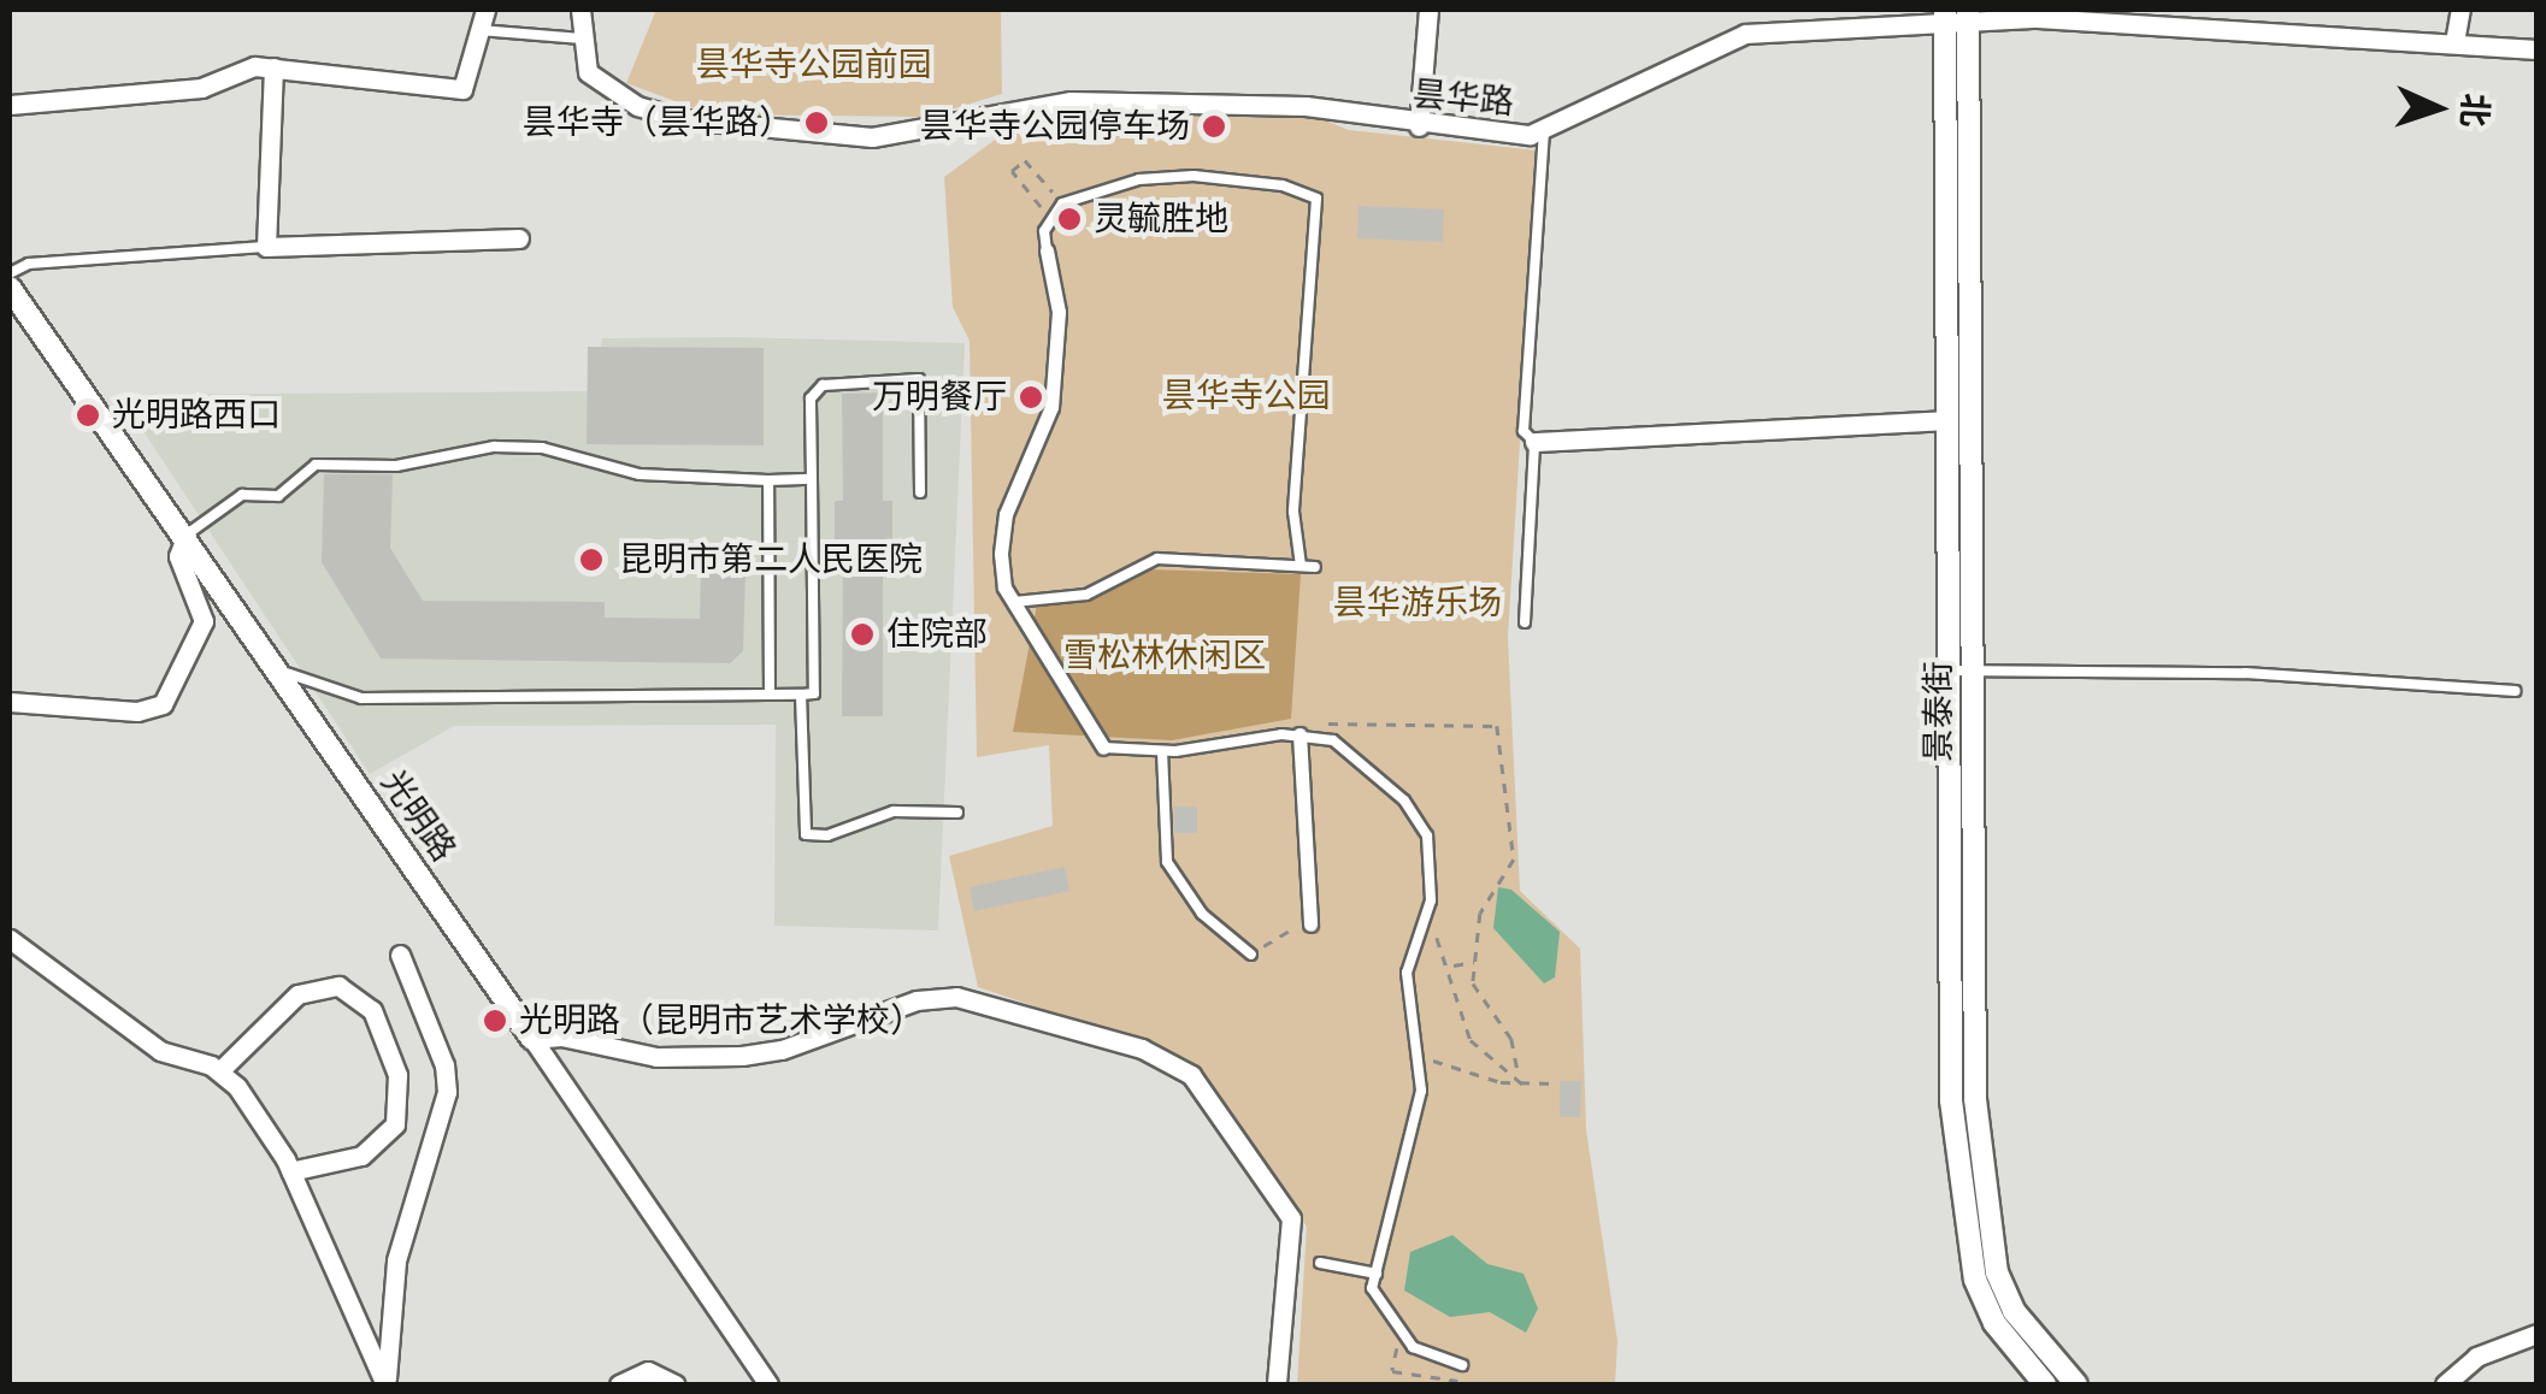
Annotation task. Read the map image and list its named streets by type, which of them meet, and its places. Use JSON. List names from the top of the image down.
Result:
{
  "streets": {
    "street": ["昙华路", "景泰街", "光明路"]
  },
  "crossings": [
    ["昙华路", "景泰街"]
  ],
  "parks": [
    "昙华寺公园前园",
    "昙华寺公园",
    "昙华游乐场",
    "雪松林休闲区"
  ],
  "places": [
    "昙华寺（昙华路）",
    "昙华寺公园停车场",
    "灵毓胜地",
    "万明餐厅",
    "光明路西口",
    "昆明市第二人民医院",
    "住院部",
    "光明路（昆明市艺术学校）"
  ],
  "north": "right"
}
